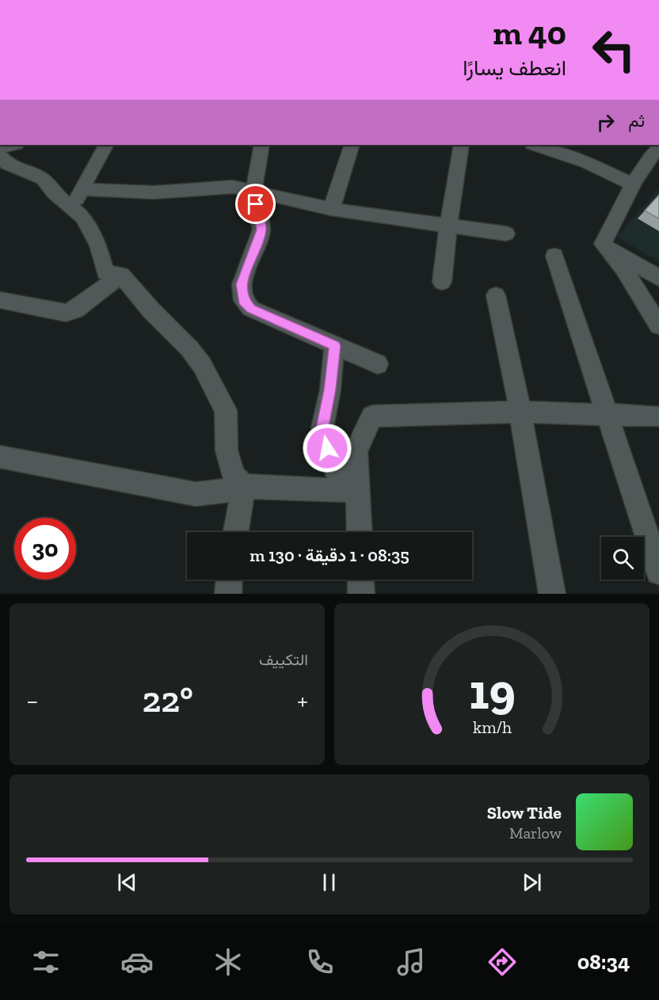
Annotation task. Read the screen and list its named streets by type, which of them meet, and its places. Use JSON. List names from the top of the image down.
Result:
{
  "page": {
    "turn": ["40 m", "انعطف يسارًا"],
    "then": "ثم",
    "limit": "30",
    "trip": "08:35 · 1 دقيقة · 130 m",
    "tile": "التكييف",
    "heat": ["−", "22°", "+"],
    "song": ["Slow Tide", "Marlow"],
    "tabs": "08:34",
    "gauge": ["19", "km/h"]
  }
}
